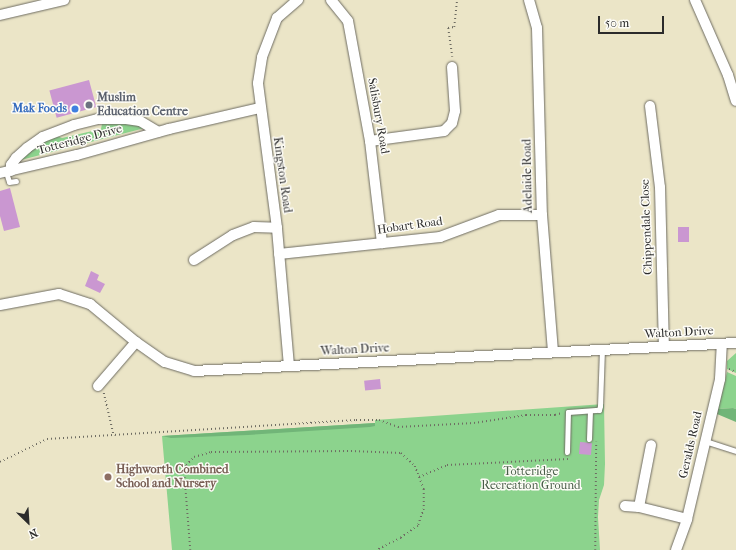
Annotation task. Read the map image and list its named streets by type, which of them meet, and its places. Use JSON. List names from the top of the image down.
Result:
{
  "streets": {
    "street": [
      "Salisbury Road",
      "Totteridge Drive",
      "Kingston Road",
      "Adelaide Road",
      "Hobart Road",
      "Chippendale Close",
      "Walton Drive",
      "Geralds Road"
    ]
  },
  "crossings": [
    ["Salisbury Road", "Hobart Road"],
    ["Totteridge Drive", "Kingston Road"],
    ["Kingston Road", "Hobart Road"],
    ["Kingston Road", "Walton Drive"],
    ["Adelaide Road", "Hobart Road"],
    ["Adelaide Road", "Walton Drive"],
    ["Chippendale Close", "Walton Drive"],
    ["Walton Drive", "Geralds Road"]
  ],
  "parks": ["Totteridge Recreation Ground"],
  "places": ["Muslim Education Centre", "Mak Foods", "Highworth Combined School and Nursery"],
  "scale_bar": "50 m",
  "north": "bottom right"
}
